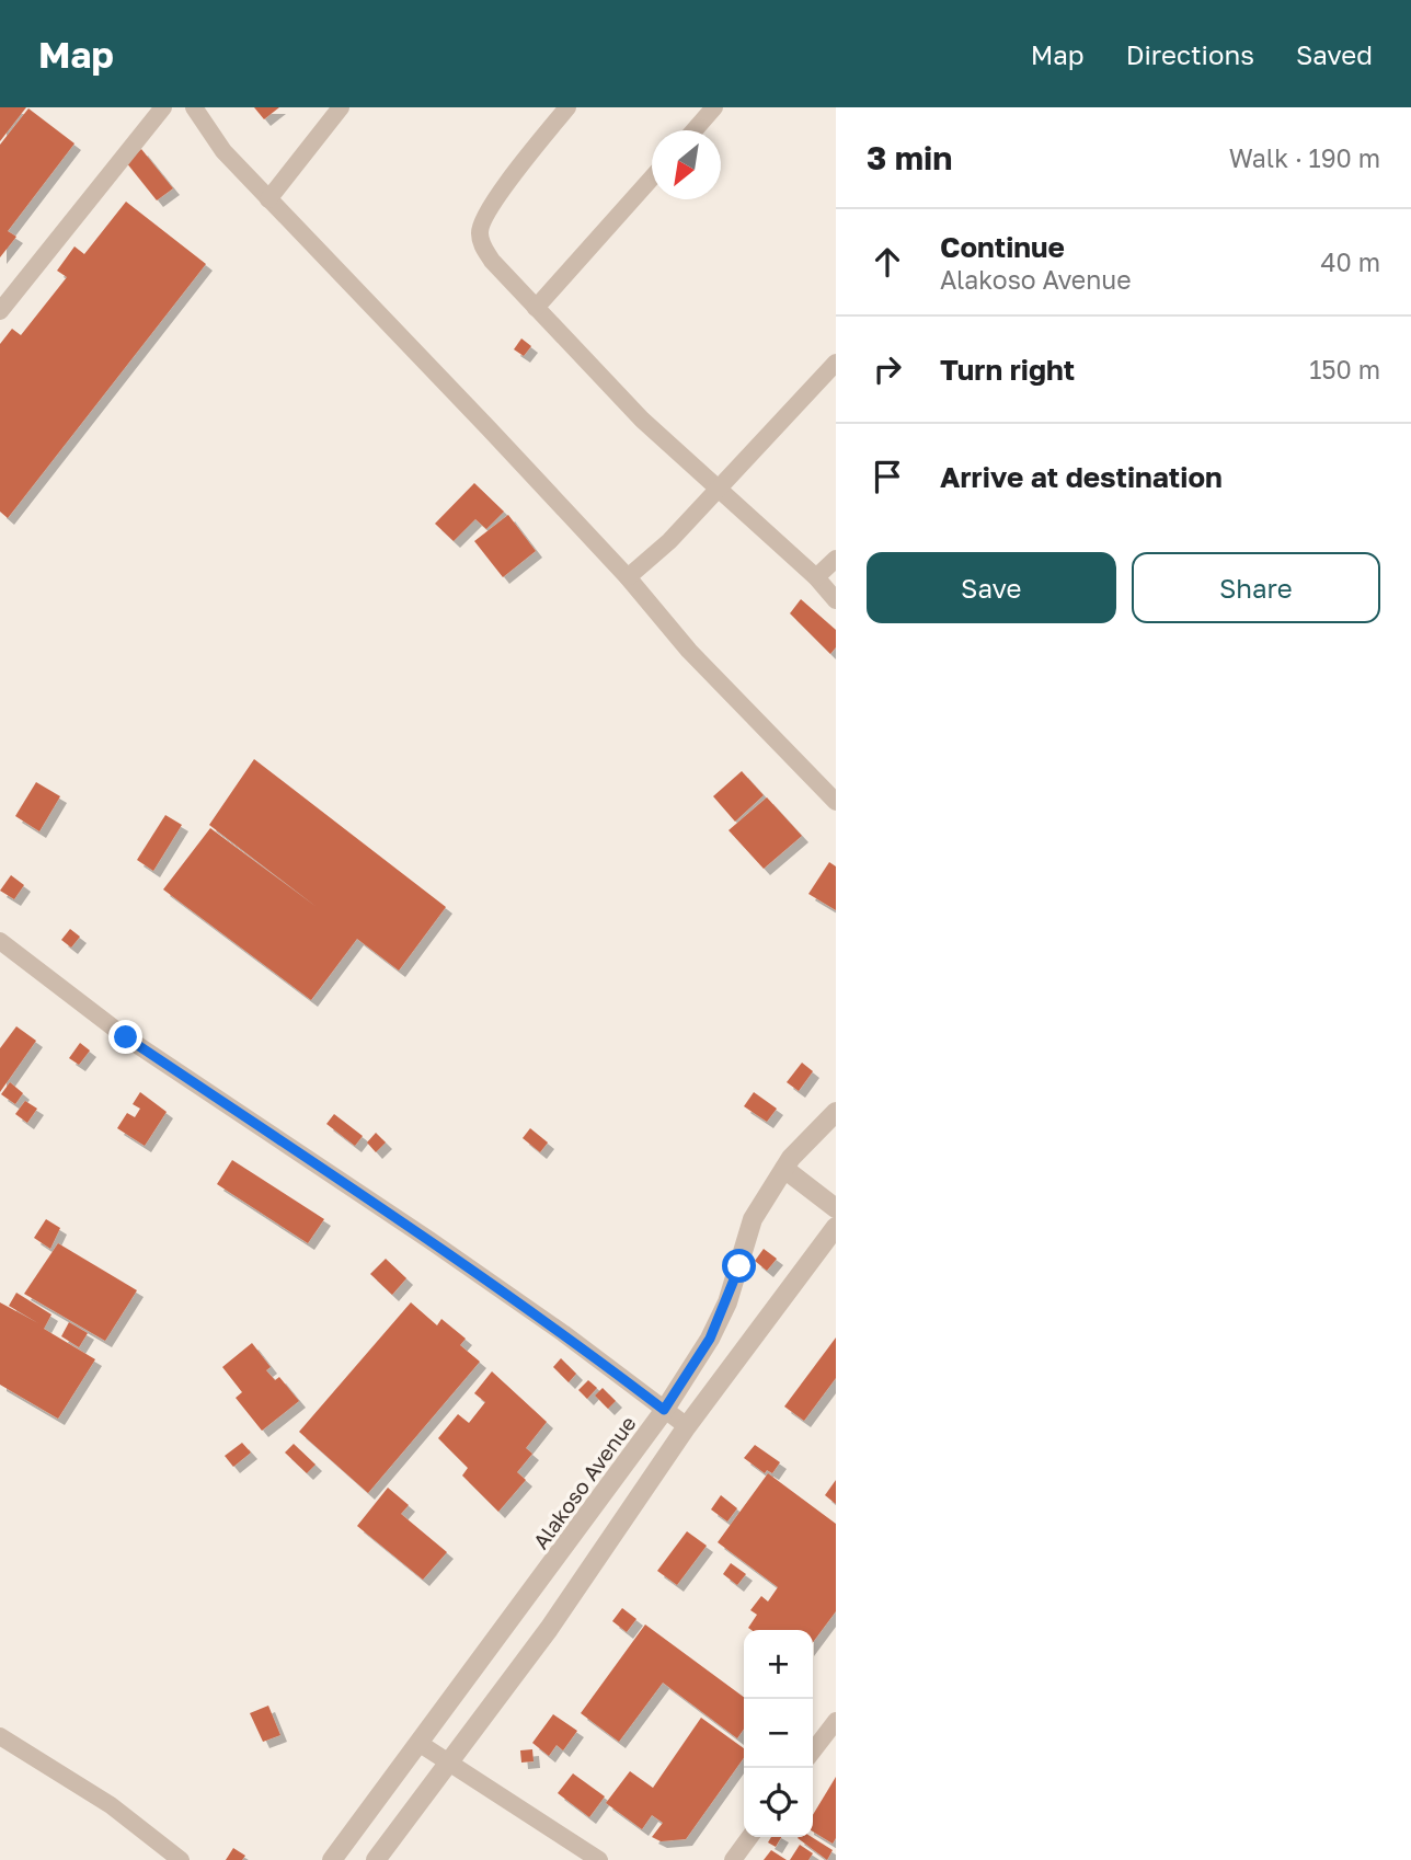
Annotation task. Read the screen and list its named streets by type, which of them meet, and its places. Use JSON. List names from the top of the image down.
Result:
{
  "streets": {
    "street": ["Alakoso Avenue"]
  },
  "north": "bottom left",
  "page": {
    "header": "Map",
    "nav": ["Map", "Directions", "Saved"],
    "heading": ["3 min", "Walk · 190 m"],
    "list": [
      ["Continue", "Alakoso Avenue", "40 m"],
      ["Turn right", "150 m"],
      "Arrive at destination"
    ],
    "buttons": ["Save", "Share"],
    "map_buttons": ["+", "−"]
  }
}
